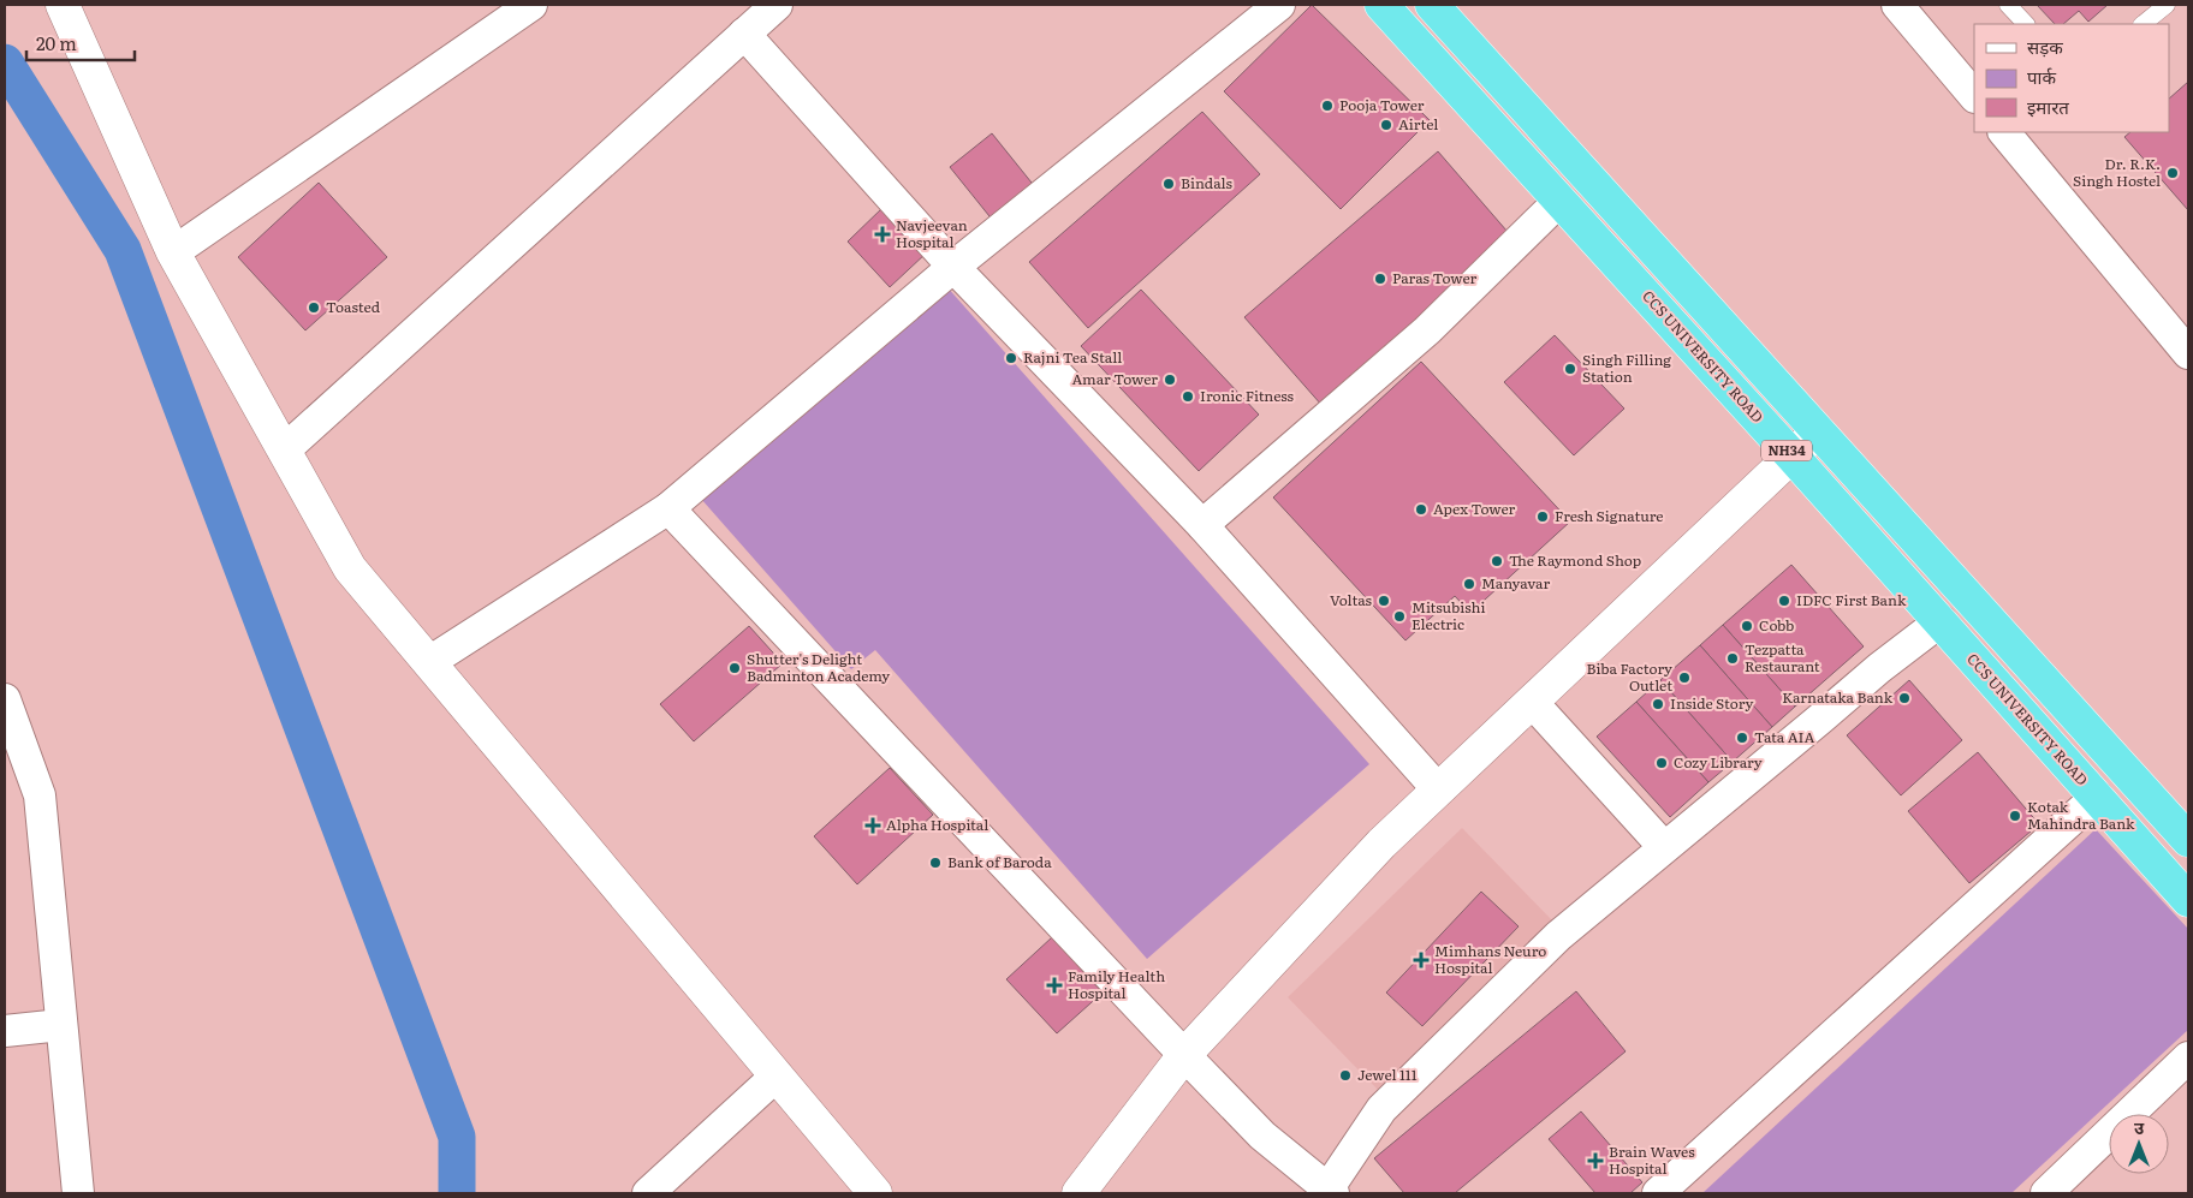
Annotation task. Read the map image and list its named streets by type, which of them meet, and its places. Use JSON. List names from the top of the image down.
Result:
{
  "streets": {
    "highway": ["CCS UNIVERSITY ROAD", "NH34"]
  },
  "places": {
    "other": [
      "Pooja Tower",
      "Airtel",
      "Dr. R.K. Singh Hostel",
      "Bindals",
      "Paras Tower",
      "Toasted",
      "Rajni Tea Stall",
      "Singh Filling Station",
      "Amar Tower",
      "Ironic Fitness",
      "Apex Tower",
      "Fresh Signature",
      "The Raymond Shop",
      "Manyavar",
      "Voltas",
      "IDFC First Bank",
      "Mitsubishi Electric",
      "Cobb",
      "Tezpatta Restaurant",
      "Shutter's Delight Badminton Academy",
      "Biba Factory Outlet",
      "Karnataka Bank",
      "Inside Story",
      "Tata AIA",
      "Cozy Library",
      "Kotak Mahindra Bank",
      "Bank of Baroda",
      "Jewel 111"
    ],
    "health": [
      "Navjeevan Hospital",
      "Alpha Hospital",
      "Mimhans Neuro Hospital",
      "Family Health Hospital",
      "Brain Waves Hospital"
    ]
  },
  "legend": ["सड़क", "पार्क", "इमारत"],
  "scale_bar": "20 m",
  "north": "top"
}
